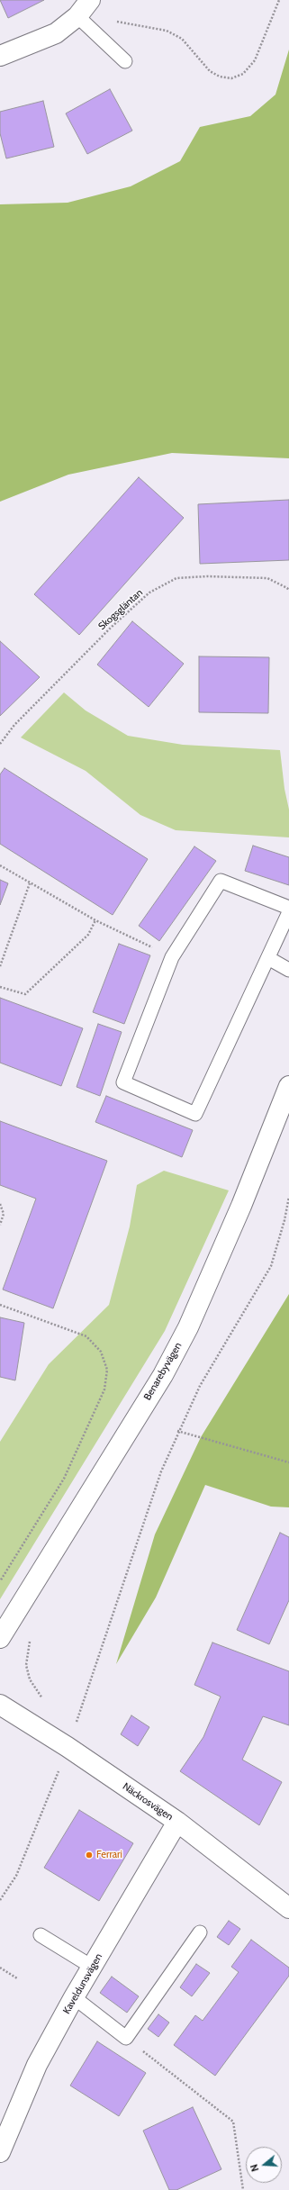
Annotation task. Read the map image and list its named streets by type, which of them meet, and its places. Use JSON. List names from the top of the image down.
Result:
{
  "streets": {
    "street": ["Benarebyvägen", "Näckrosvägen", "Kaveldunsvägen"],
    "path": ["Skogsgläntan"]
  },
  "crossings": [
    ["Näckrosvägen", "Kaveldunsvägen"]
  ],
  "places": ["Ferrari"],
  "north": "left"
}
